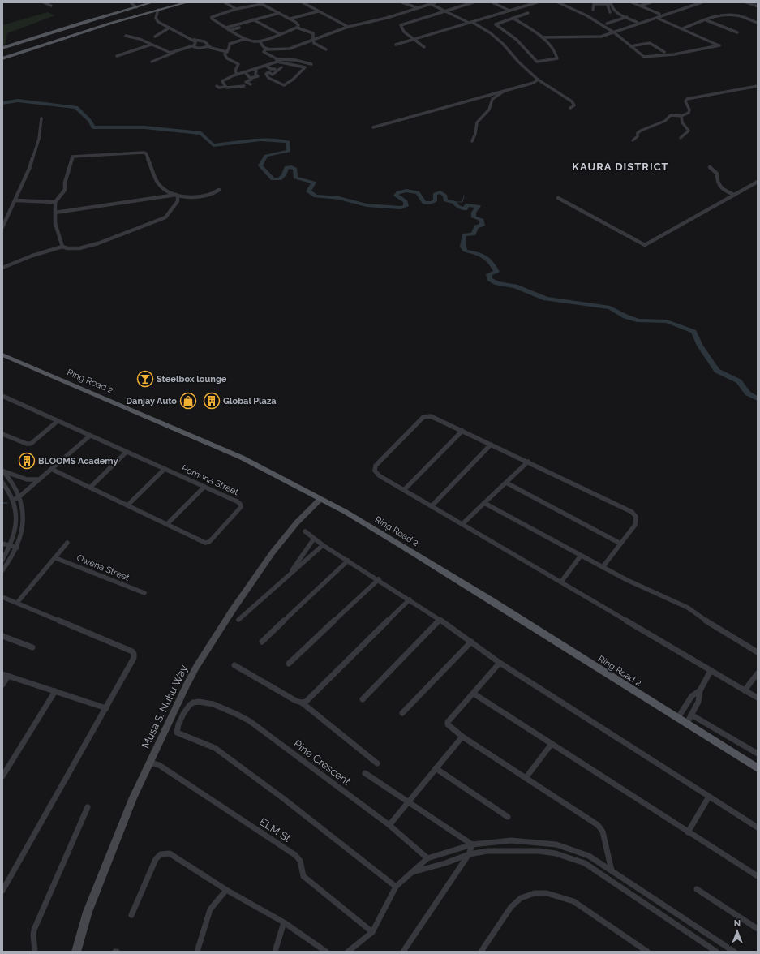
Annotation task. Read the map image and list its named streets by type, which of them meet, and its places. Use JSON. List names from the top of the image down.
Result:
{
  "streets": {
    "main road": ["Ring Road 2"],
    "street": [
      "Pomona Street",
      "Owena Street",
      "Musa S. Nuhu Way",
      "Pine Crescent",
      "ELM St"
    ]
  },
  "crossings": [
    ["Ring Road 2", "Musa S. Nuhu Way"],
    ["Musa S. Nuhu Way", "ELM St"]
  ],
  "districts": ["KAURA DISTRICT"],
  "places": {
    "bar": ["Steelbox lounge"],
    "shop": ["Danjay Auto"],
    "building": ["Global Plaza", "BLOOMS Academy"]
  },
  "north": "top"
}
